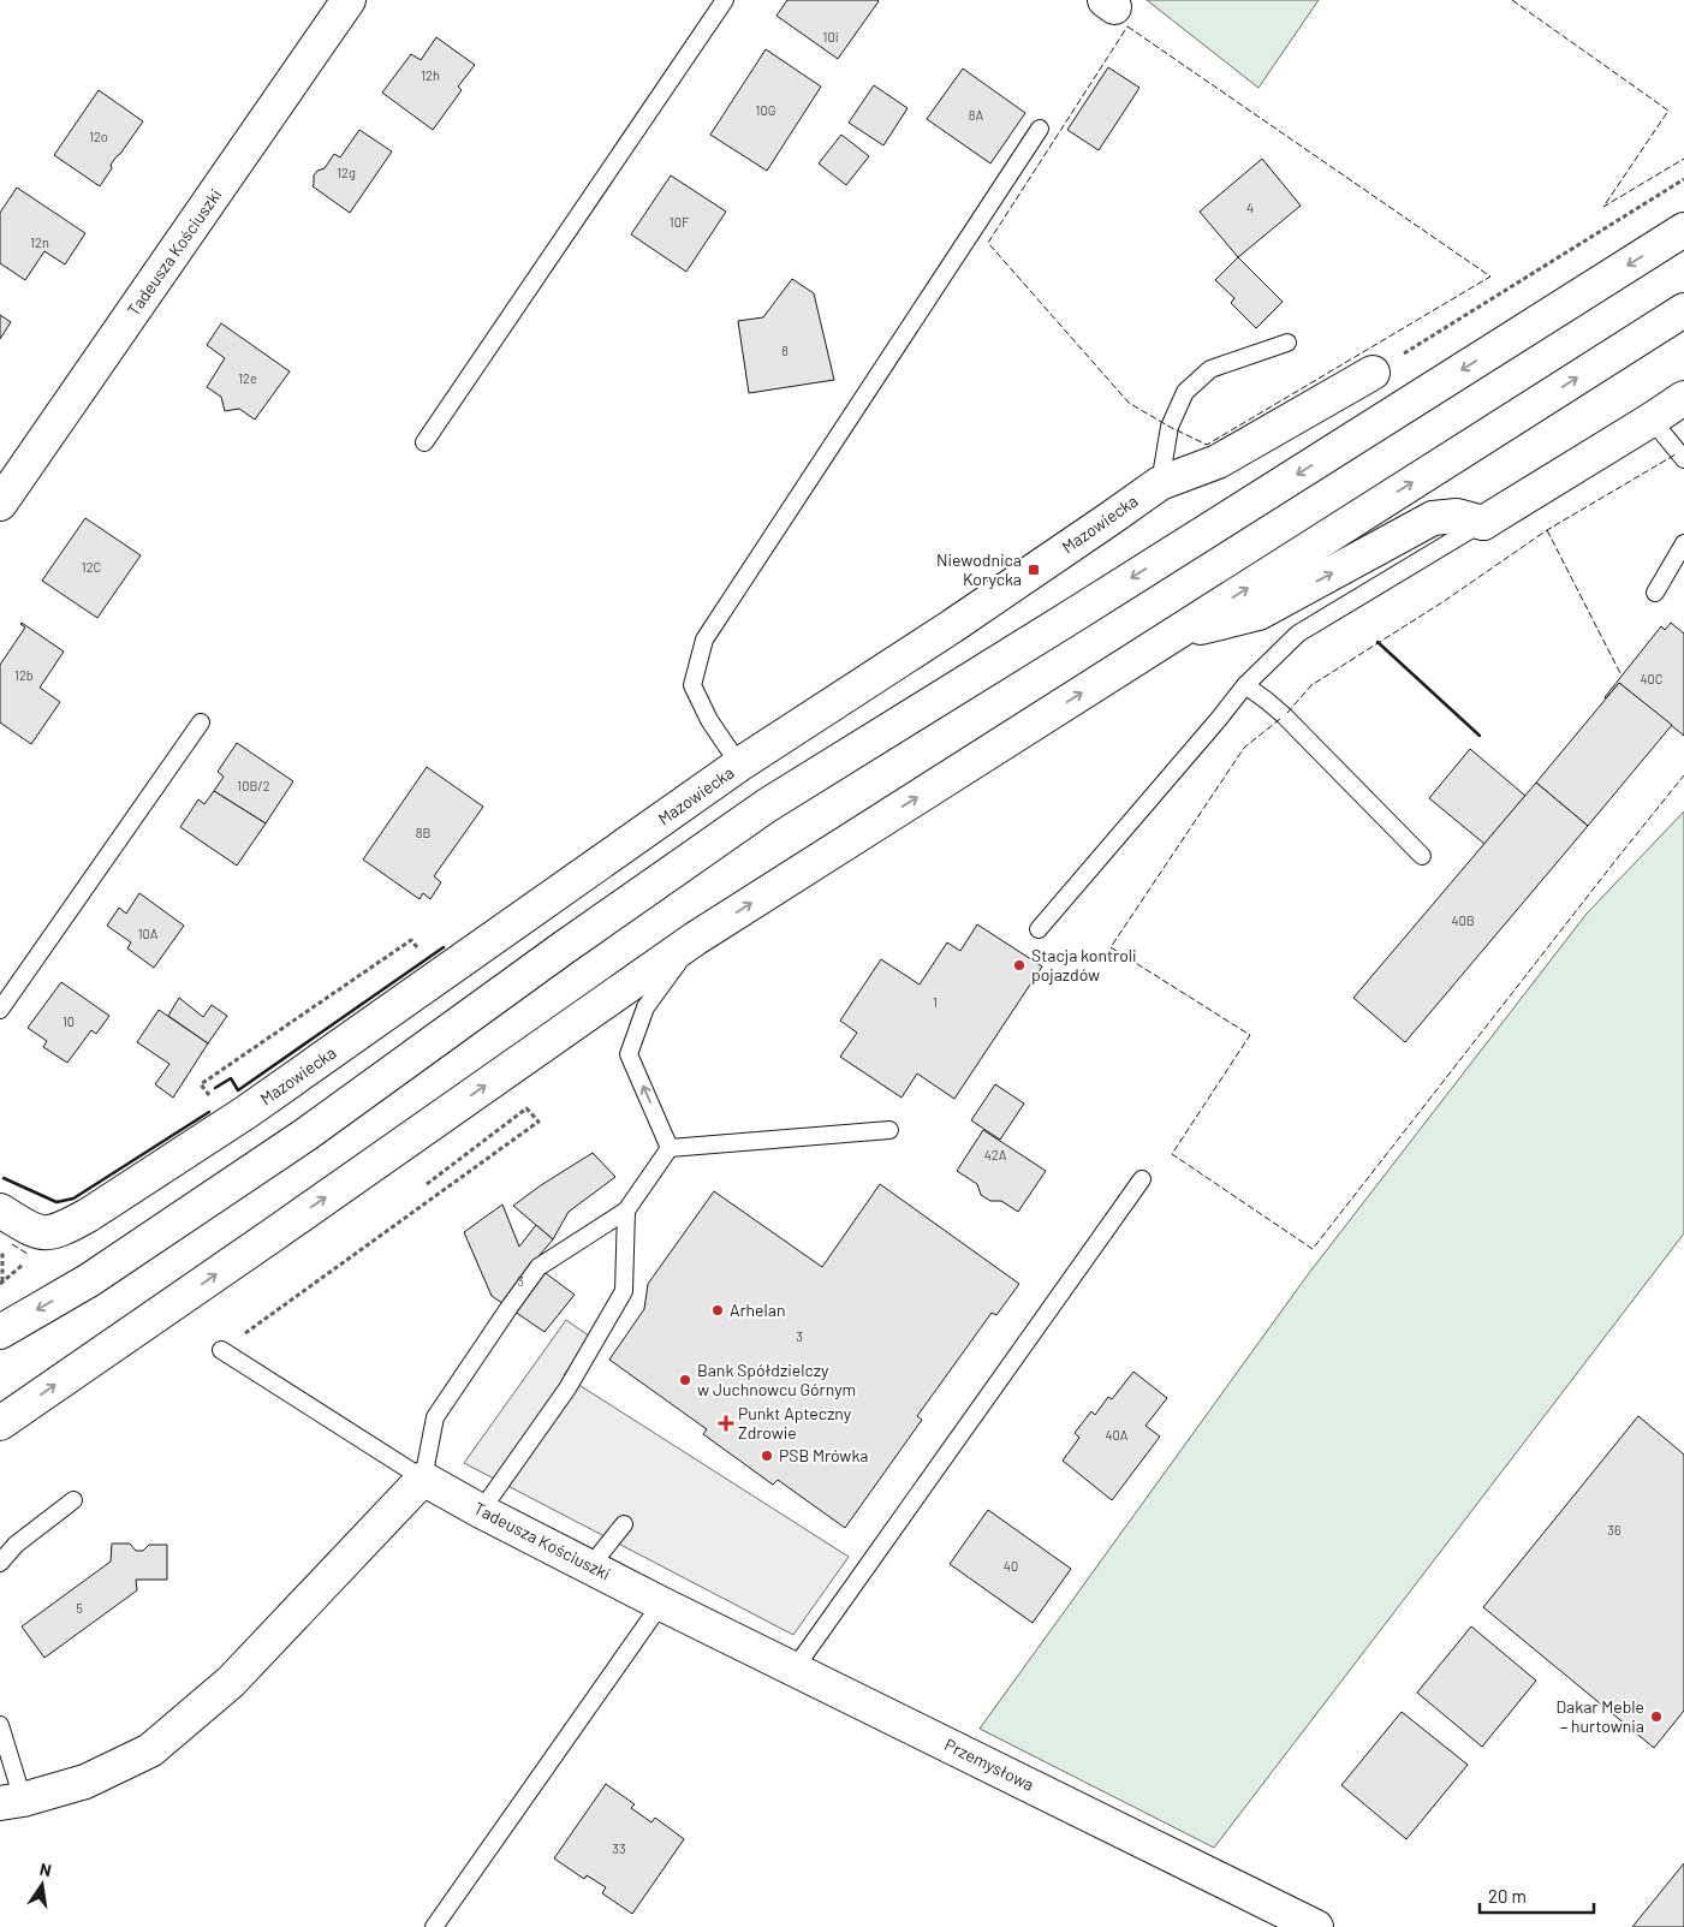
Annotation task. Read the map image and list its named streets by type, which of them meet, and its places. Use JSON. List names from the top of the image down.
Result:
{
  "streets": {
    "main road": ["Tadeusza Kościuszki", "Mazowiecka", "Przemysłowa"]
  },
  "crossings": [
    ["Tadeusza Kościuszki", "Przemysłowa"]
  ],
  "places": {
    "transit": ["Niewodnica Korycka"],
    "other": [
      "Stacja kontroli pojazdów",
      "Arhelan",
      "Bank Spółdzielczy w Juchnowcu Górnym",
      "PSB Mrówka",
      "Dakar Meble – hurtownia"
    ],
    "health": ["Punkt Apteczny Zdrowie"]
  },
  "house_numbers": [
    "10i",
    "12h",
    "10G",
    "8A",
    "12o",
    "12g",
    "4",
    "10F",
    "12n",
    "8",
    "12e",
    "12C",
    "12b",
    "40C",
    "10B/2",
    "8B",
    "40B",
    "10A",
    "1",
    "10",
    "42A",
    "3",
    "3",
    "40A",
    "36",
    "40",
    "5",
    "33"
  ],
  "scale_bar": "20 m",
  "north": "top"
}
